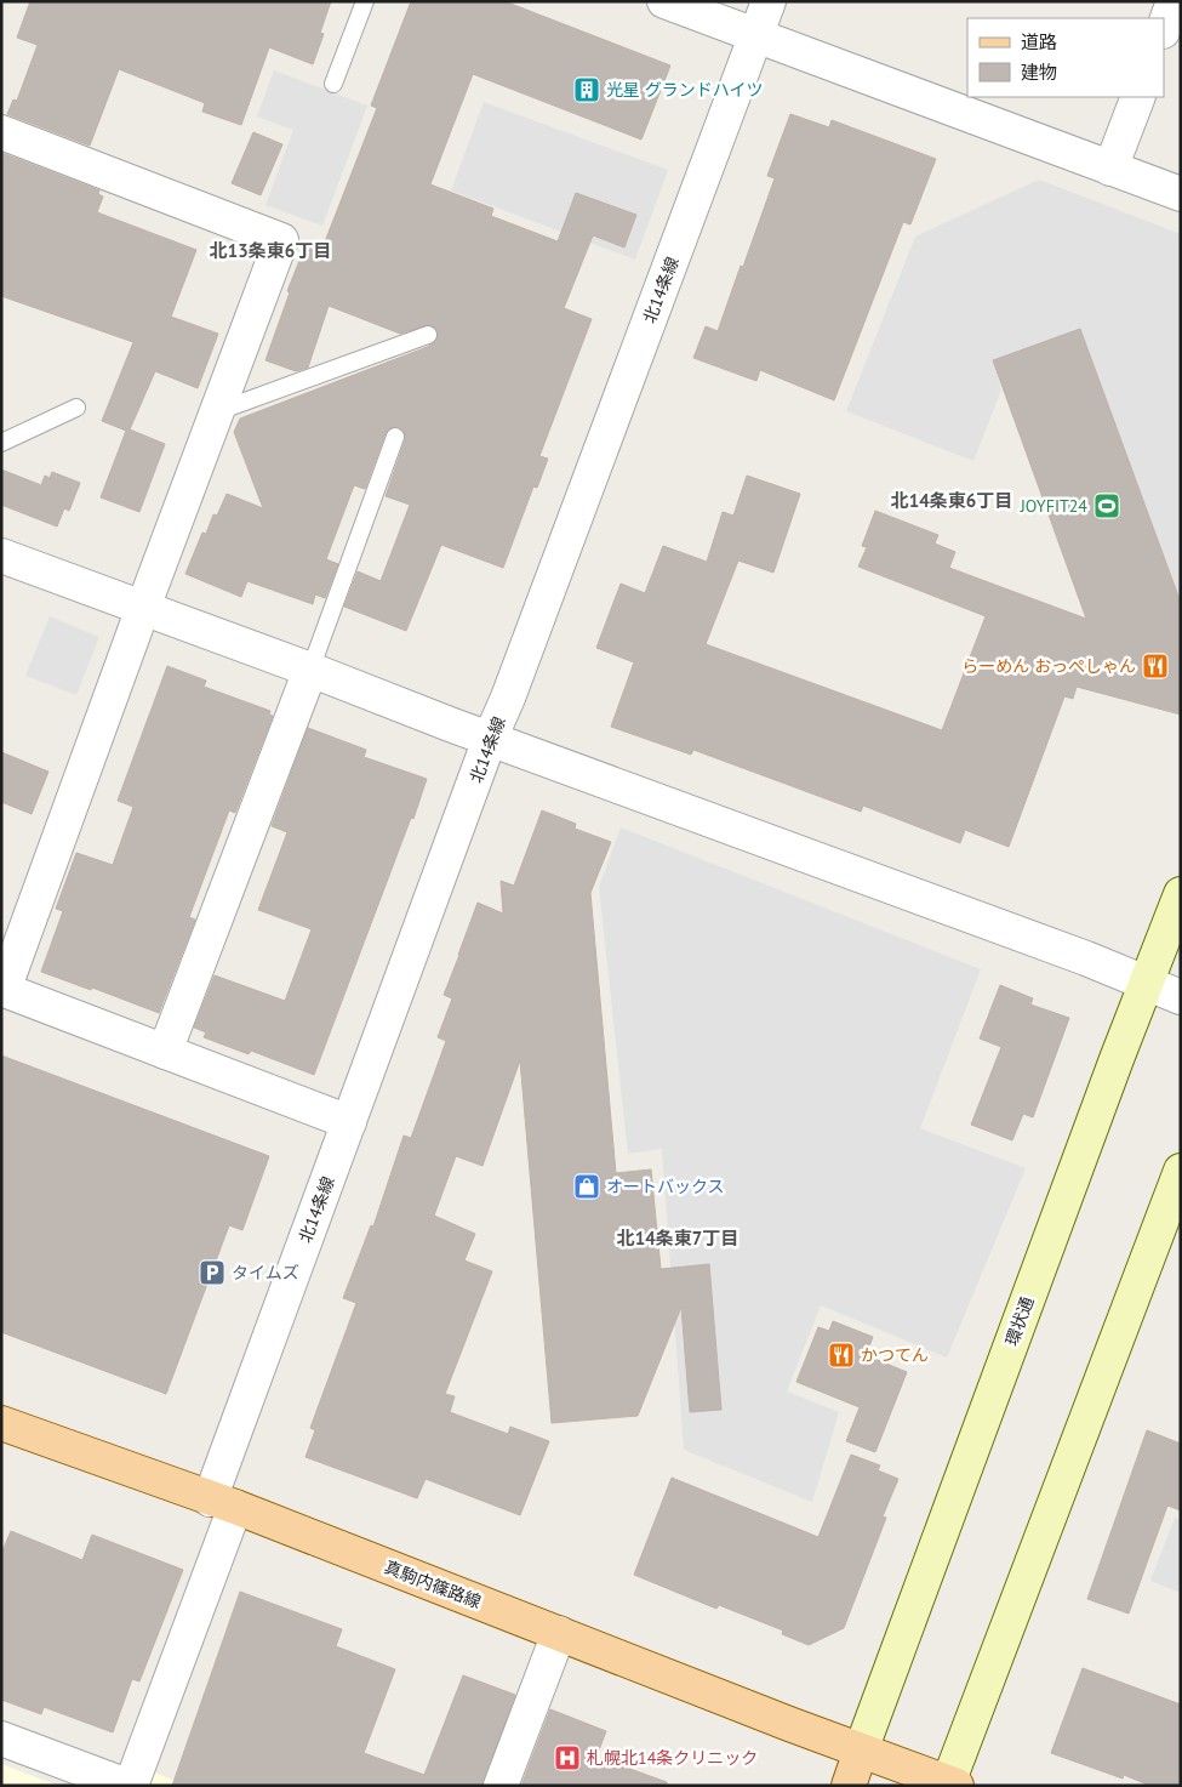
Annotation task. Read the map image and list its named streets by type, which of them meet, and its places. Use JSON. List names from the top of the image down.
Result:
{
  "streets": {
    "main road": ["真駒内篠路線"],
    "street": ["北14条線", "環状通"]
  },
  "crossings": [
    ["北14条線", "真駒内篠路線"],
    ["環状通", "真駒内篠路線"]
  ],
  "districts": ["北13条東6丁目", "北14条東6丁目", "北14条東7丁目"],
  "places": {
    "building": ["光星 グランドハイツ"],
    "sports": ["JOYFIT24"],
    "restaurant": ["らーめん おっぺしゃん", "かつてん"],
    "shop": ["オートバックス"],
    "parking": ["タイムズ"],
    "hospital": ["札幌北14条クリニック"]
  },
  "legend": ["道路", "建物"]
}
